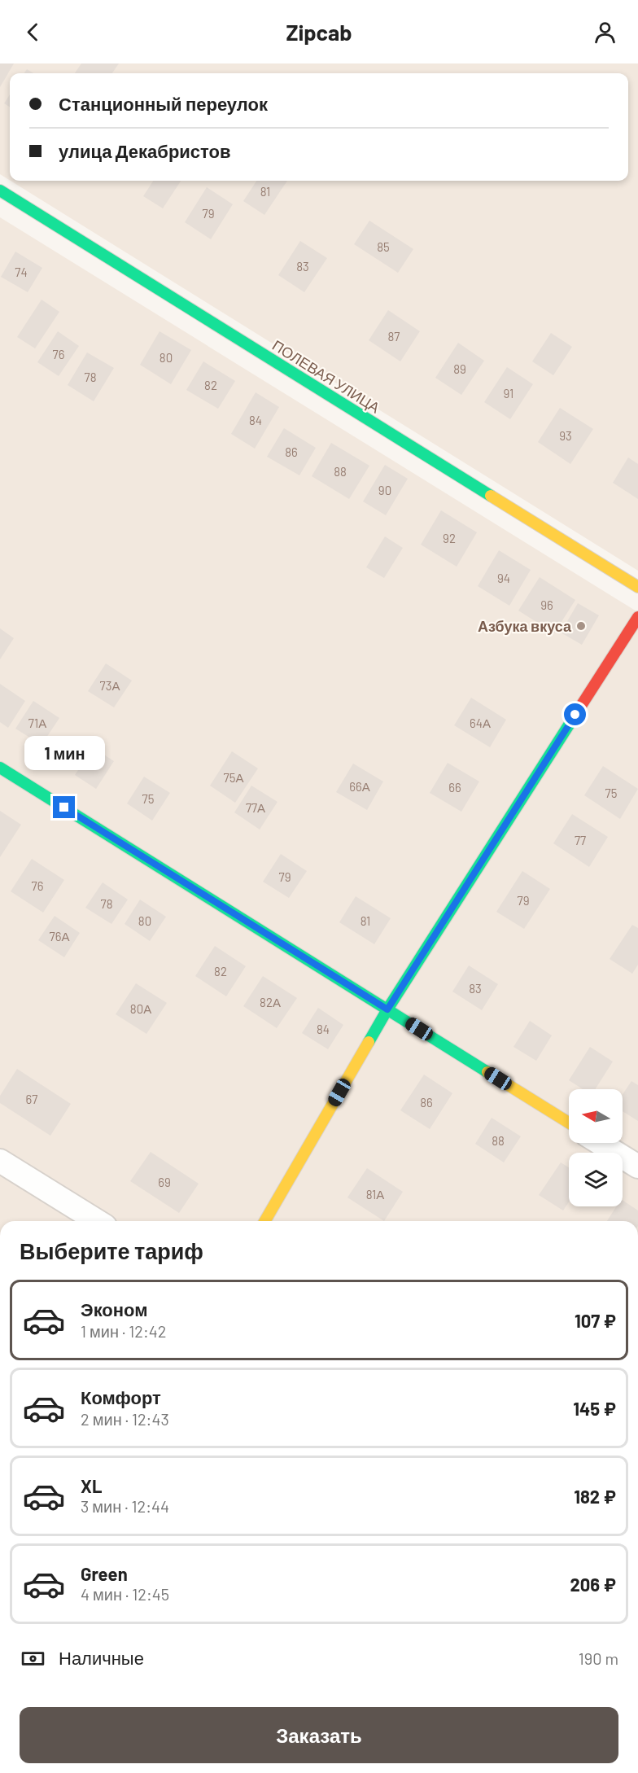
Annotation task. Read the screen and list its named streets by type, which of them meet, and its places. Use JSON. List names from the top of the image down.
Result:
{
  "streets": {
    "street": ["ПОЛЕВАЯ УЛИЦА"]
  },
  "places": ["Азбука вкуса"],
  "house_numbers": [
    "81",
    "79",
    "85",
    "83",
    "74",
    "87",
    "76",
    "80",
    "89",
    "78",
    "82",
    "91",
    "84",
    "93",
    "86",
    "88",
    "90",
    "92",
    "94",
    "96",
    "73А",
    "71А",
    "64А",
    "75А",
    "66А",
    "66",
    "75",
    "75",
    "77А",
    "77",
    "79",
    "76",
    "79",
    "78",
    "80",
    "81",
    "76А",
    "82",
    "83",
    "82А",
    "80А",
    "84",
    "67",
    "86",
    "88",
    "69",
    "81А"
  ],
  "north": "left",
  "page": {
    "header": "Zipcab",
    "banner": ["Станционный переулок", "улица Декабристов"],
    "bubble": "1 мин",
    "heading": "Выберите тариф",
    "list": [
      {
        "name": "Эконом",
        "note": "1 мин · 12:42",
        "value": "107 ₽"
      },
      {
        "name": "Комфорт",
        "note": "2 мин · 12:43",
        "value": "145 ₽"
      },
      {
        "name": "XL",
        "note": "3 мин · 12:44",
        "value": "182 ₽"
      },
      {
        "name": "Green",
        "note": "4 мин · 12:45",
        "value": "206 ₽"
      }
    ],
    "pay": ["Наличные", "190 m"],
    "buttons": "Заказать"
  }
}
